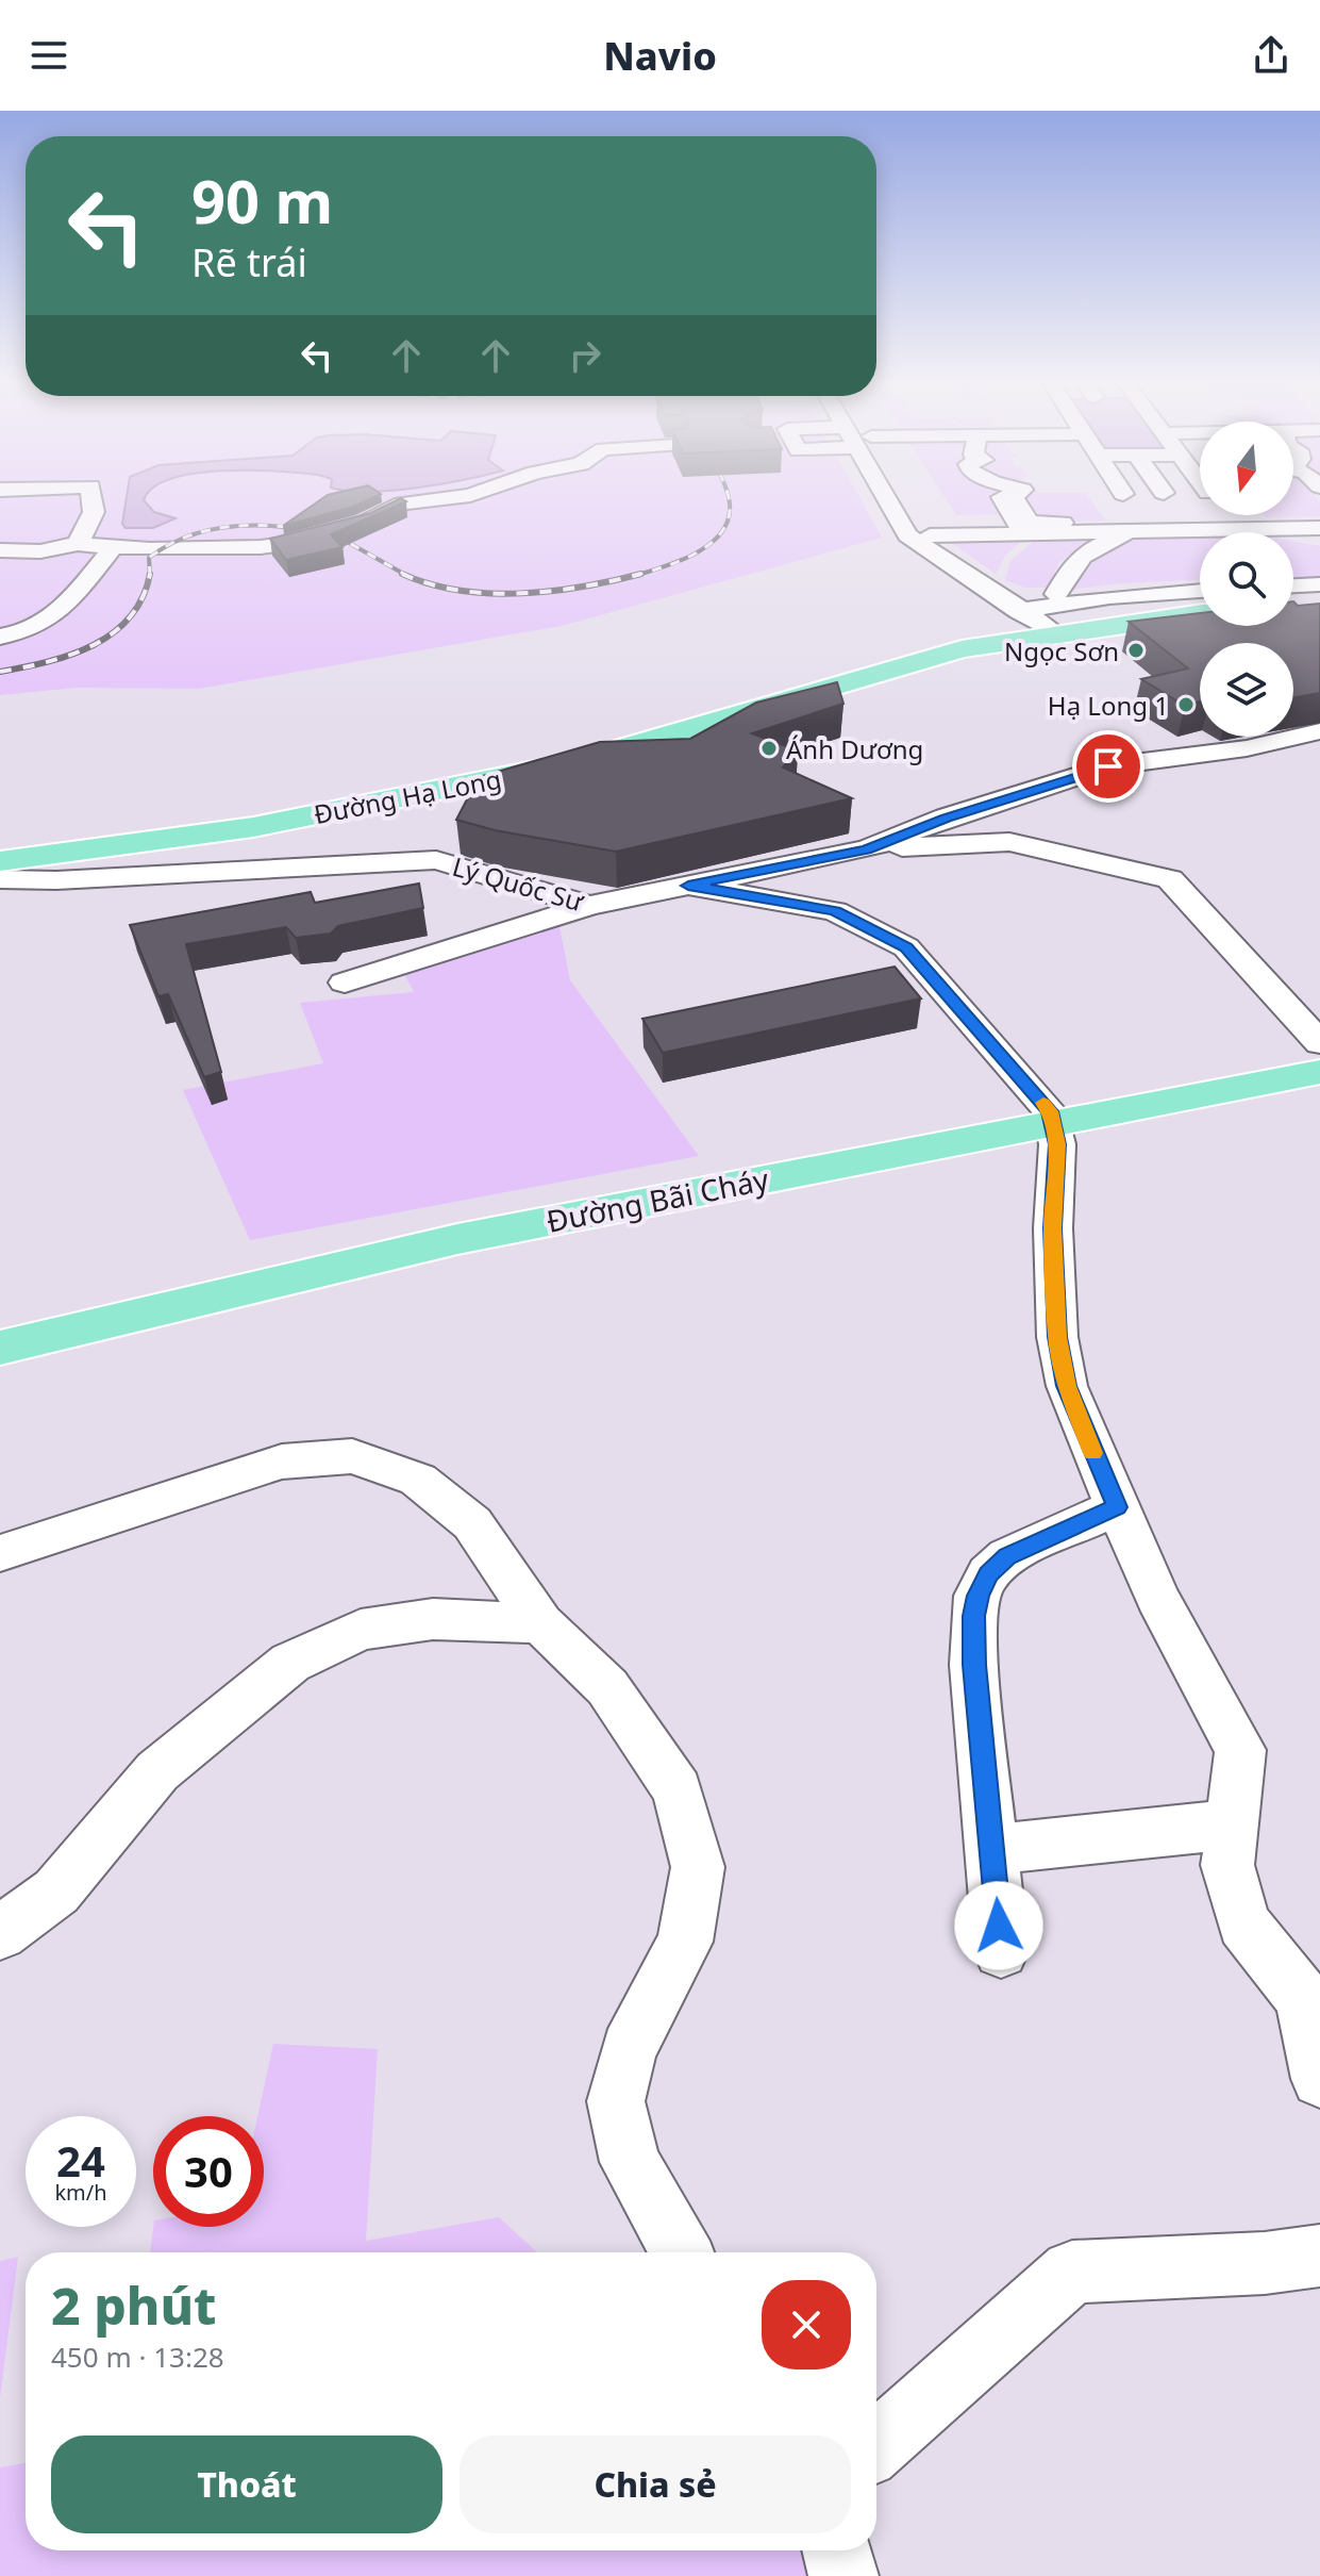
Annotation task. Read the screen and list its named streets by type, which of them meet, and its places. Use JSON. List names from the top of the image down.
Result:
{
  "streets": {
    "main road": ["Đường Hạ Long", "Đường Bãi Cháy"],
    "street": ["Lý Quốc Sư"]
  },
  "places": ["Ngọc Sơn", "Hạ Long 1", "Ánh Dương"],
  "north": "bottom",
  "page": {
    "header": "Navio",
    "turn": ["90 m", "Rẽ trái"],
    "speed": "24 km/h",
    "limit": "30",
    "heading": ["2 phút", "450 m · 13:28"],
    "buttons": ["Thoát", "Chia sẻ"]
  }
}
